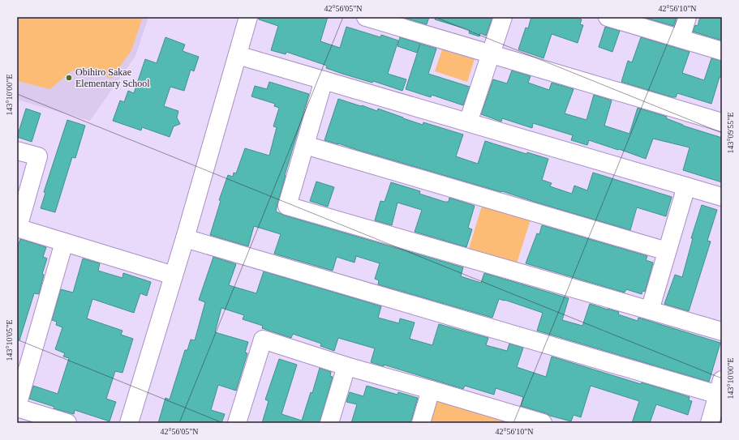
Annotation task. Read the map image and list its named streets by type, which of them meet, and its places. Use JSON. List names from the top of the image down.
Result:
{
  "places": ["Obihiro Sakae Elementary School"],
  "coordinates": [
    "42°56'05\"N",
    "42°56'10\"N",
    "143°10'00\"E",
    "143°09'55\"E",
    "143°10'05\"E"
  ]
}
